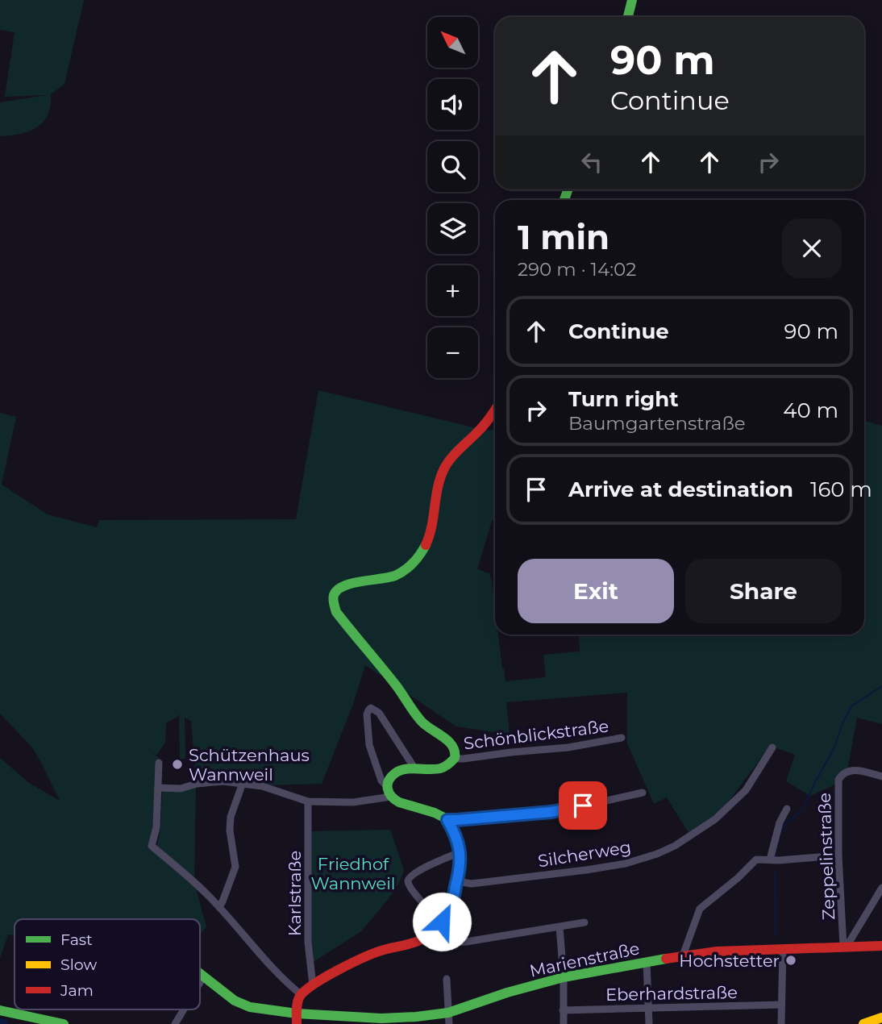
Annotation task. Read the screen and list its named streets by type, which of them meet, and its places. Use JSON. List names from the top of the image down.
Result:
{
  "streets": {
    "street": [
      "Schönblickstraße",
      "Silcherweg",
      "Zeppelinstraße",
      "Karlstraße",
      "Marienstraße",
      "Eberhardstraße"
    ]
  },
  "crossings": [
    ["Zeppelinstraße", "Marienstraße"]
  ],
  "parks": ["Friedhof Wannweil"],
  "places": ["Schützenhaus Wannweil", "Hochstetter"],
  "legend": ["Fast", "Slow", "Jam"],
  "north": "top left",
  "page": {
    "map_buttons": ["+", "−"],
    "turn": ["90 m", "Continue"],
    "heading": ["1 min", "290 m · 14:02"],
    "list": [
      {
        "name": "Continue",
        "value": "90 m"
      },
      {
        "name": "Turn right",
        "note": "Baumgartenstraße",
        "value": "40 m"
      },
      {
        "name": "Arrive at destination",
        "value": "160 m"
      }
    ],
    "buttons": ["Exit", "Share"]
  }
}
